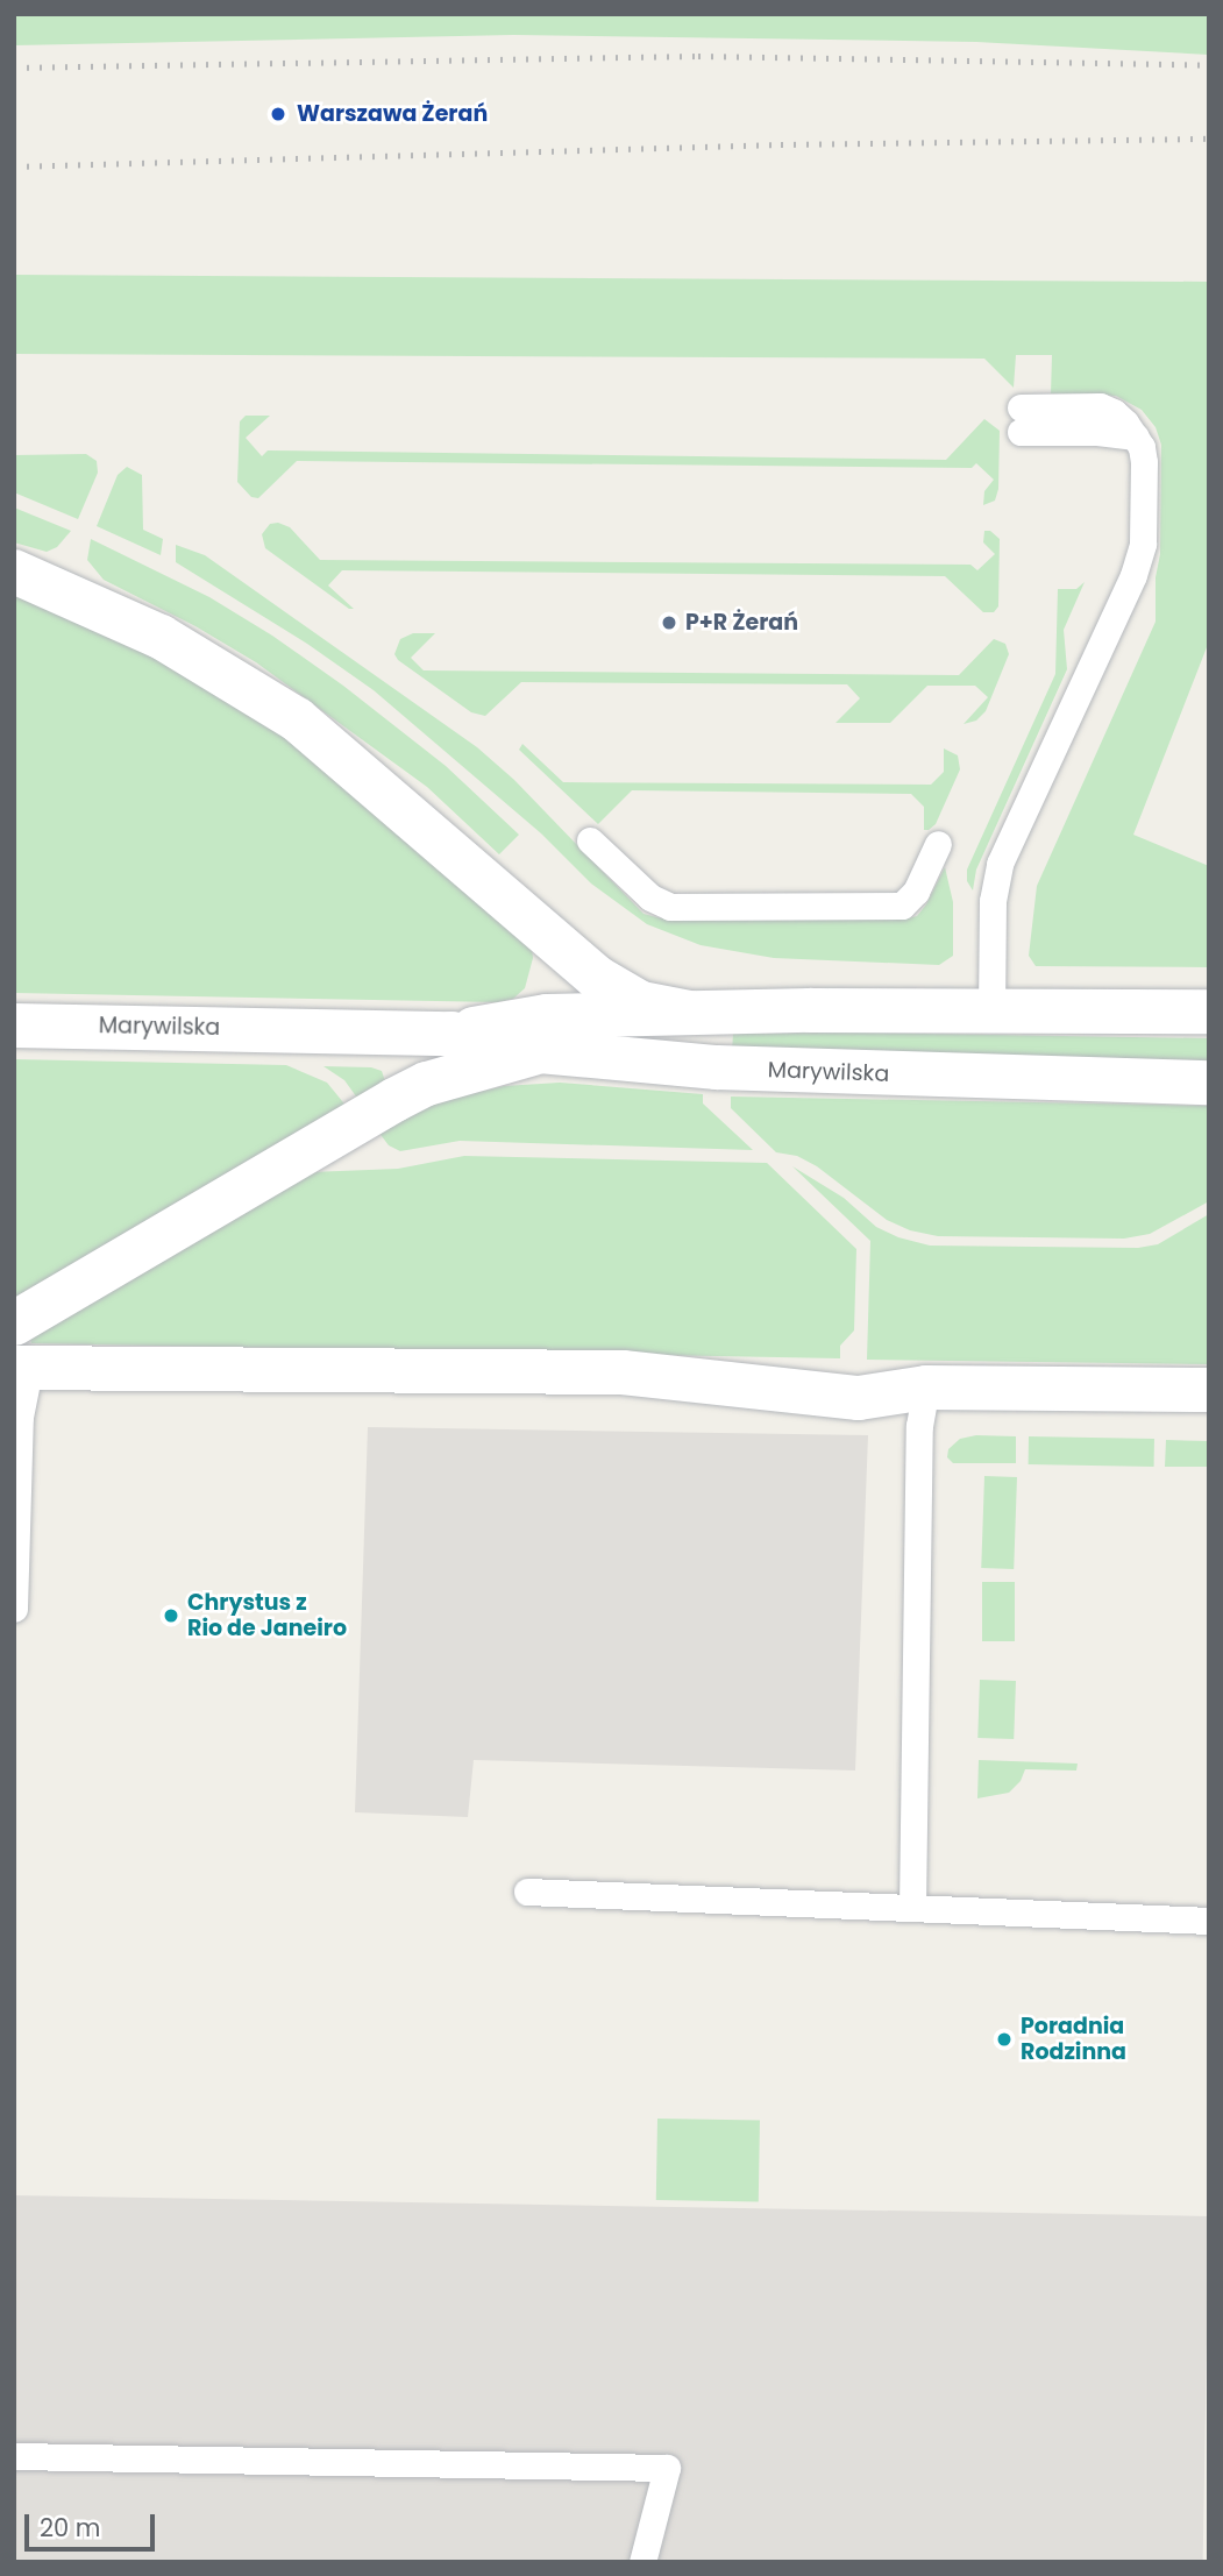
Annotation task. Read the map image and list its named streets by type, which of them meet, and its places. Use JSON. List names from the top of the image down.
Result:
{
  "streets": {
    "street": ["Marywilska"]
  },
  "places": [
    "Warszawa Żerań",
    "P+R Żerań",
    "Chrystus z Rio de Janeiro",
    "Poradnia Rodzinna"
  ],
  "scale_bar": "20 m"
}
